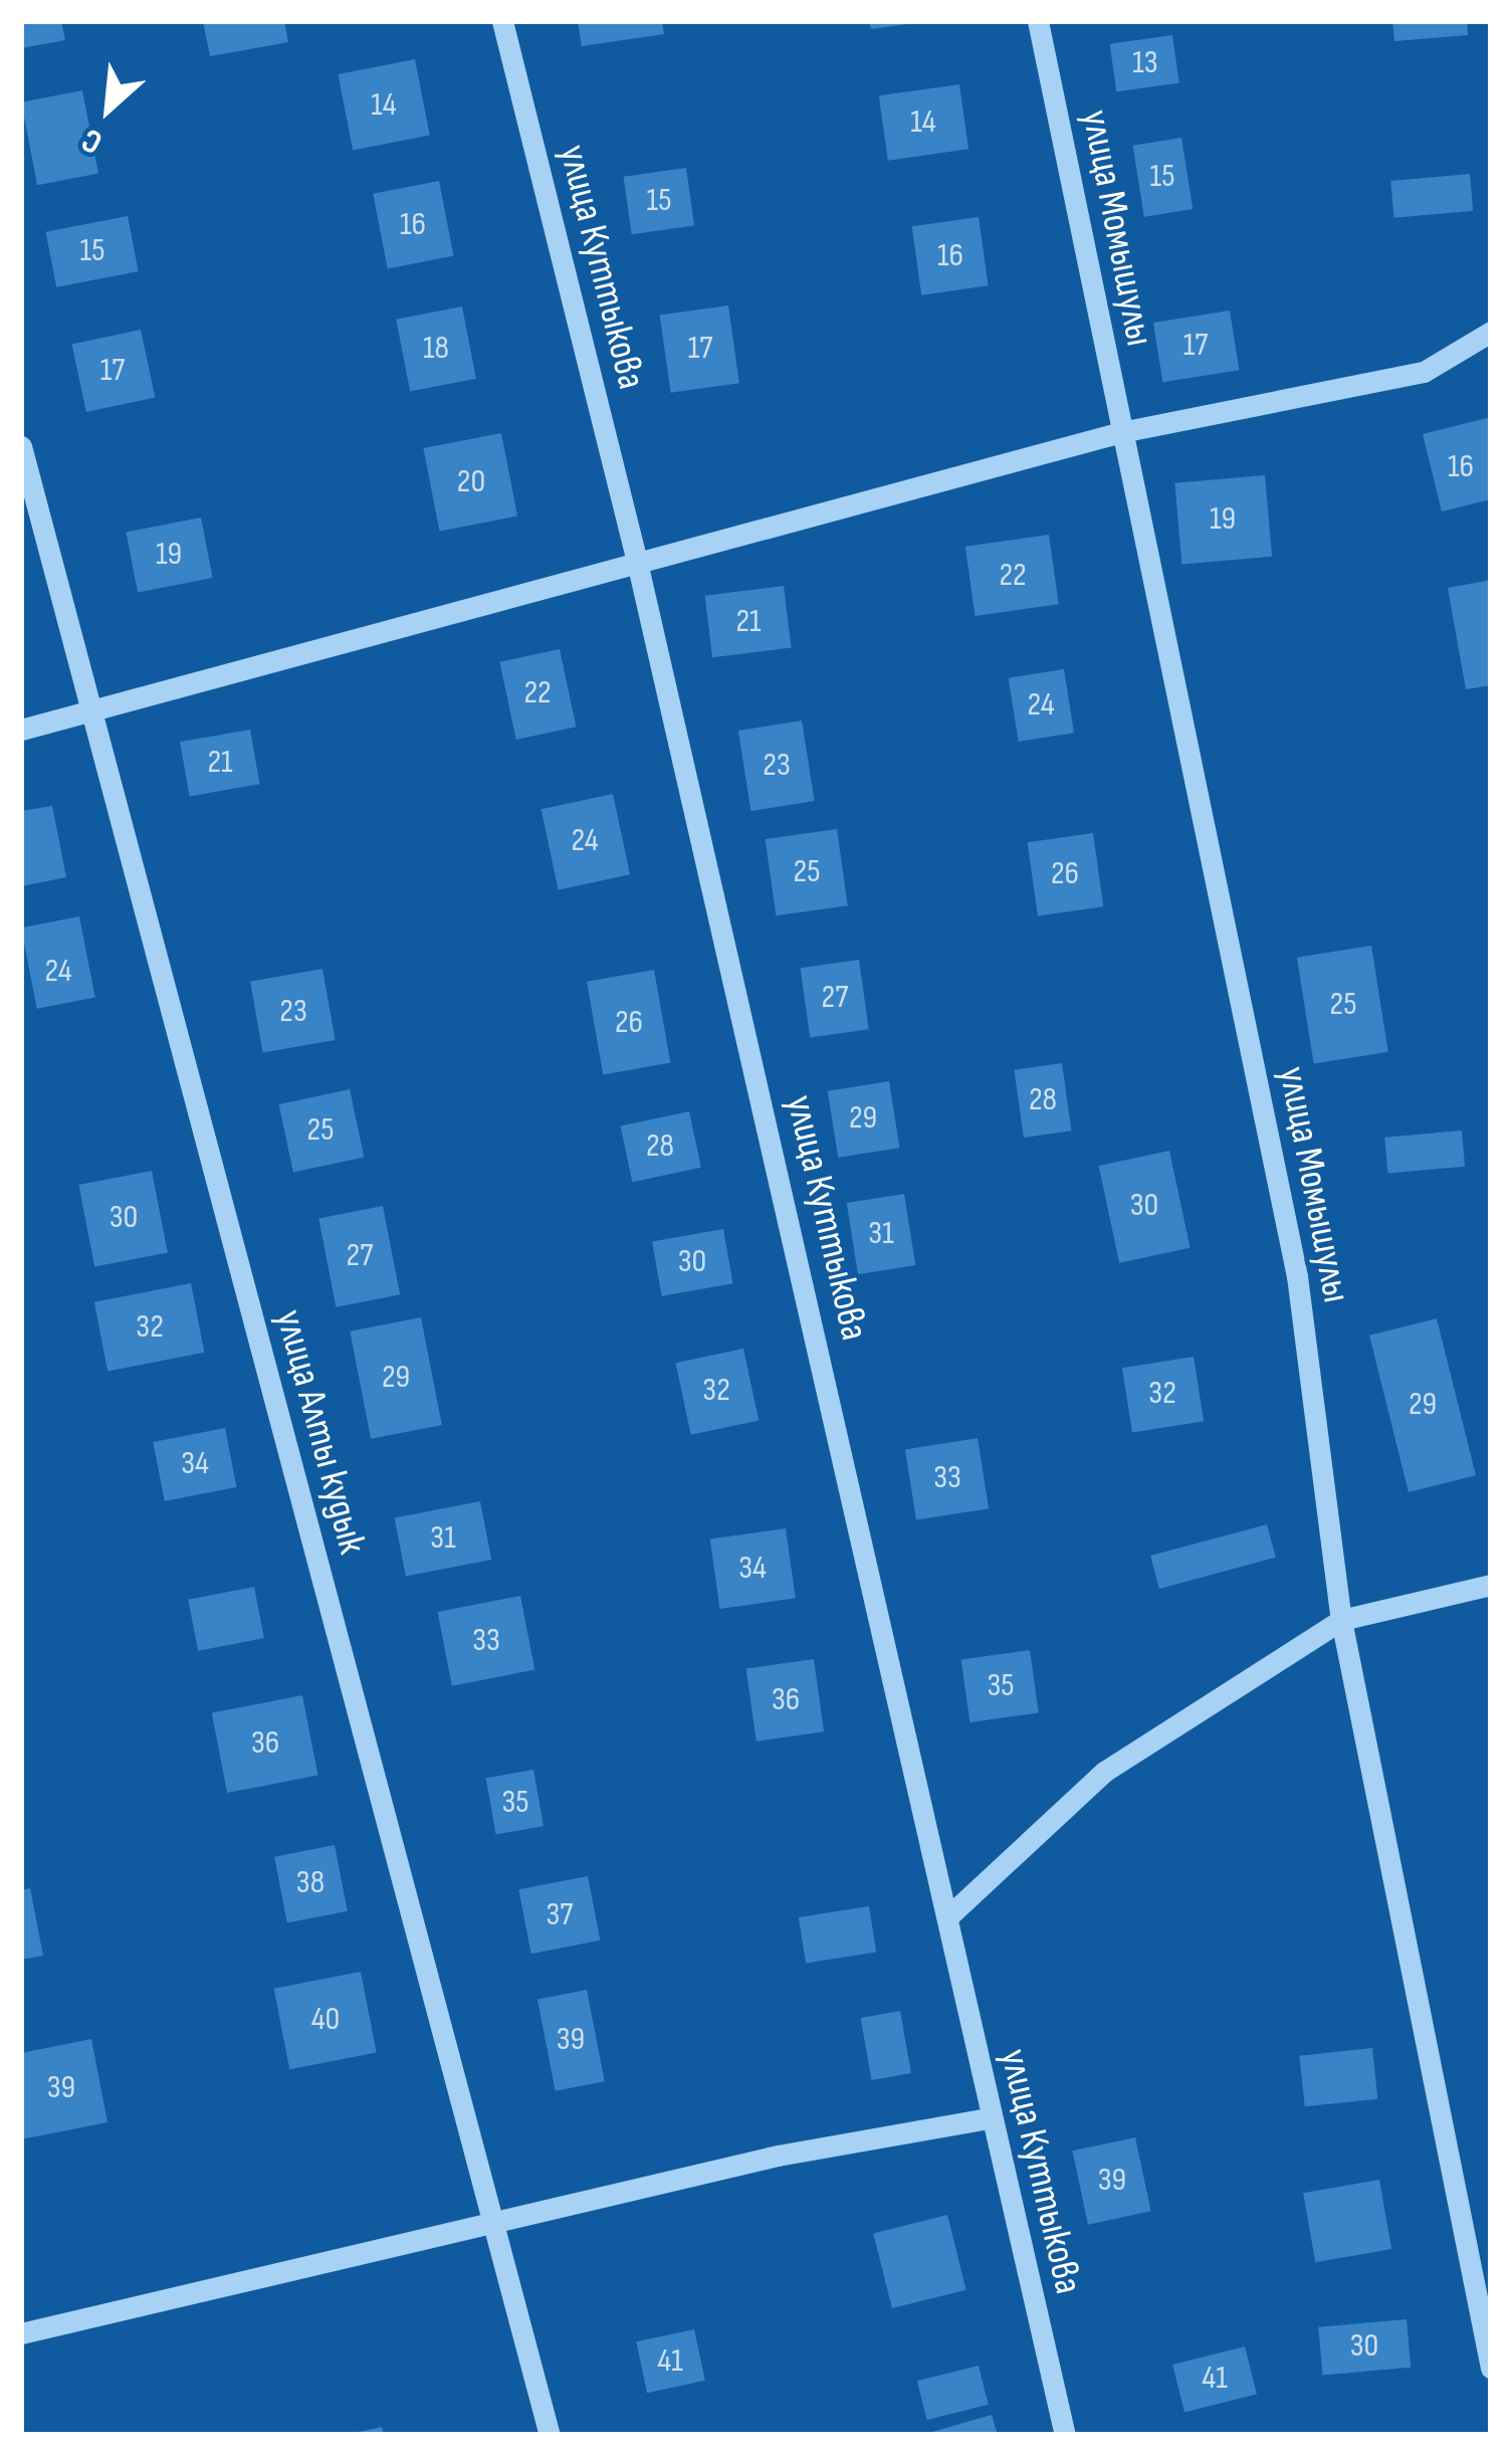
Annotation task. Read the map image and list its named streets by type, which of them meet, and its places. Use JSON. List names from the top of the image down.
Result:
{
  "streets": {
    "street": ["улица Момышулы", "улица Куттыкова", "улица Алты кудык"]
  },
  "house_numbers": [
    "13",
    "14",
    "14",
    "15",
    "15",
    "16",
    "15",
    "16",
    "17",
    "18",
    "17",
    "17",
    "16",
    "20",
    "19",
    "19",
    "22",
    "21",
    "22",
    "24",
    "21",
    "23",
    "24",
    "25",
    "26",
    "24",
    "27",
    "25",
    "23",
    "26",
    "28",
    "29",
    "25",
    "28",
    "30",
    "30",
    "31",
    "27",
    "30",
    "32",
    "29",
    "32",
    "32",
    "29",
    "34",
    "33",
    "31",
    "34",
    "33",
    "35",
    "36",
    "36",
    "35",
    "38",
    "37",
    "40",
    "39",
    "39",
    "39",
    "30",
    "41",
    "41"
  ],
  "north": "bottom left"
}
